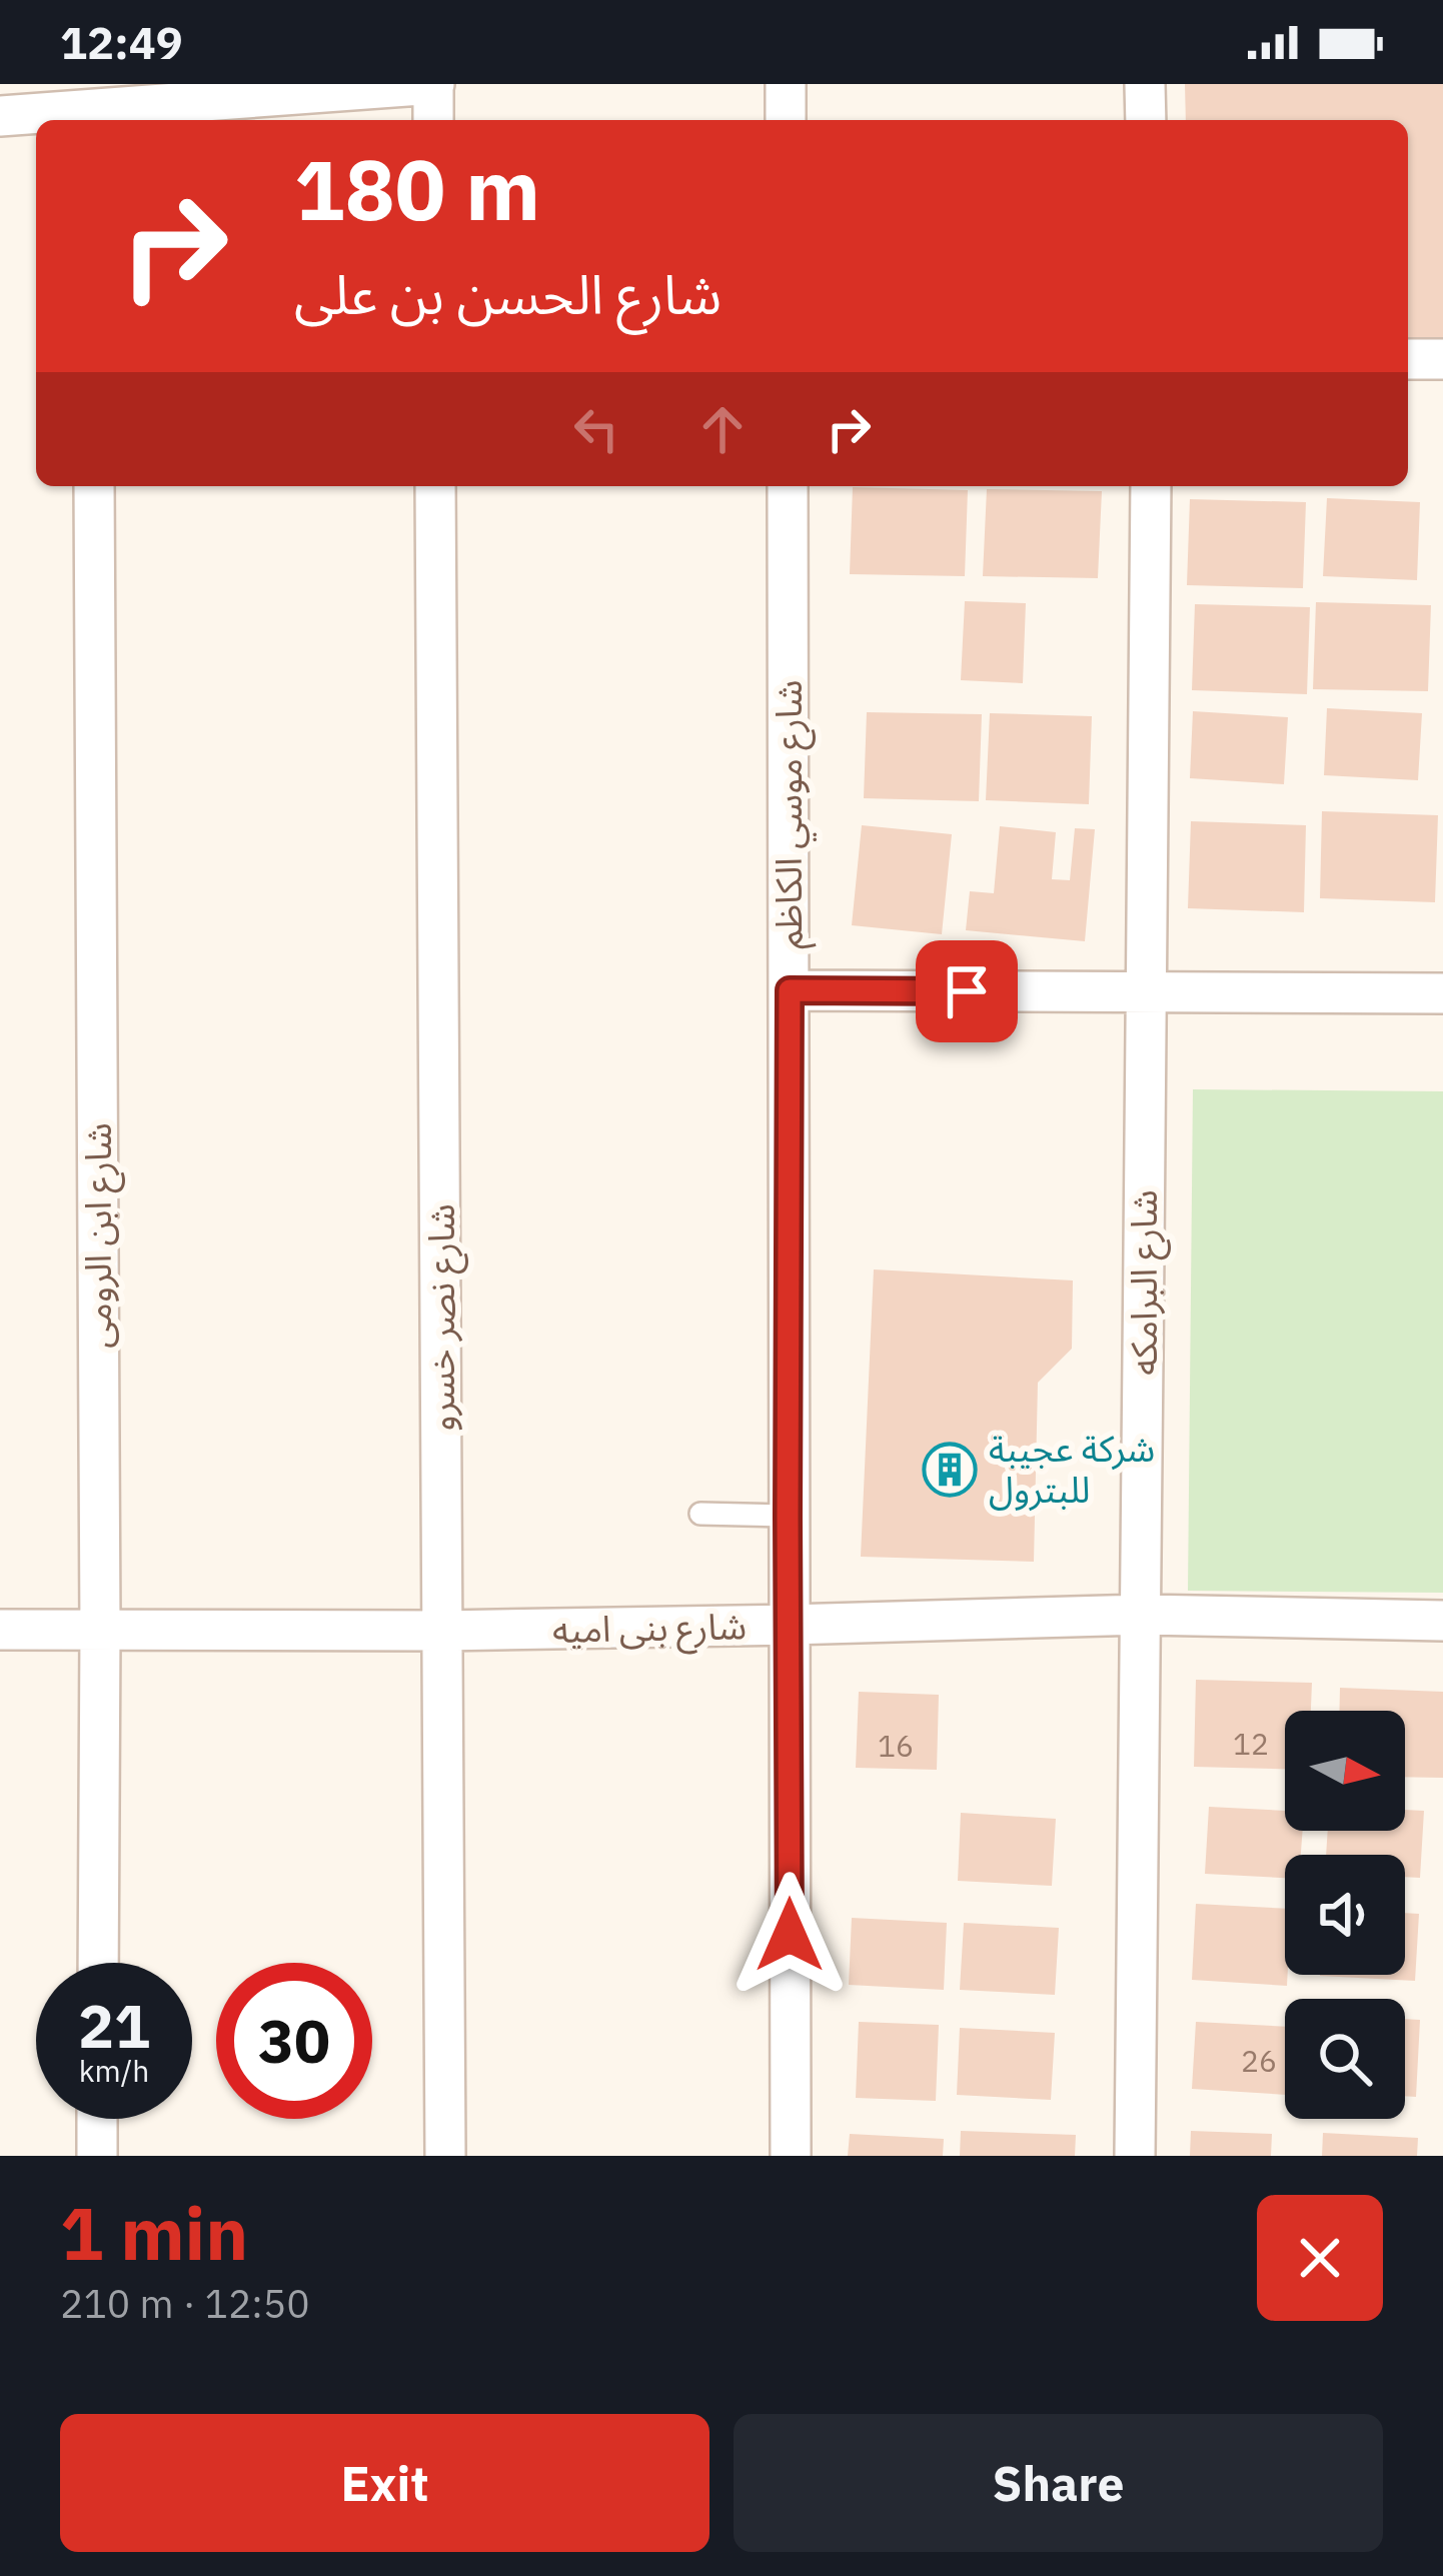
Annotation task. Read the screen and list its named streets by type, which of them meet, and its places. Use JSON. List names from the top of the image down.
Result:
{
  "streets": {
    "street": [
      "شارع موسي الكاظم",
      "شارع ابن الرومى",
      "شارع البرامكه",
      "شارع نصر خسرو",
      "شارع بنى اميه"
    ]
  },
  "crossings": [
    ["شارع موسي الكاظم", "شارع بنى اميه"],
    ["شارع ابن الرومى", "شارع بنى اميه"],
    ["شارع البرامكه", "شارع بنى اميه"],
    ["شارع نصر خسرو", "شارع بنى اميه"]
  ],
  "places": {
    "building": ["شركة عجيبة للبترول"]
  },
  "house_numbers": ["12", "16", "26"],
  "north": "right",
  "page": {
    "status": "12:49",
    "turn": ["180 m", "شارع الحسن بن على"],
    "speed": "21 km/h",
    "limit": "30",
    "heading": ["1 min", "210 m · 12:50"],
    "buttons": ["Exit", "Share"]
  }
}
